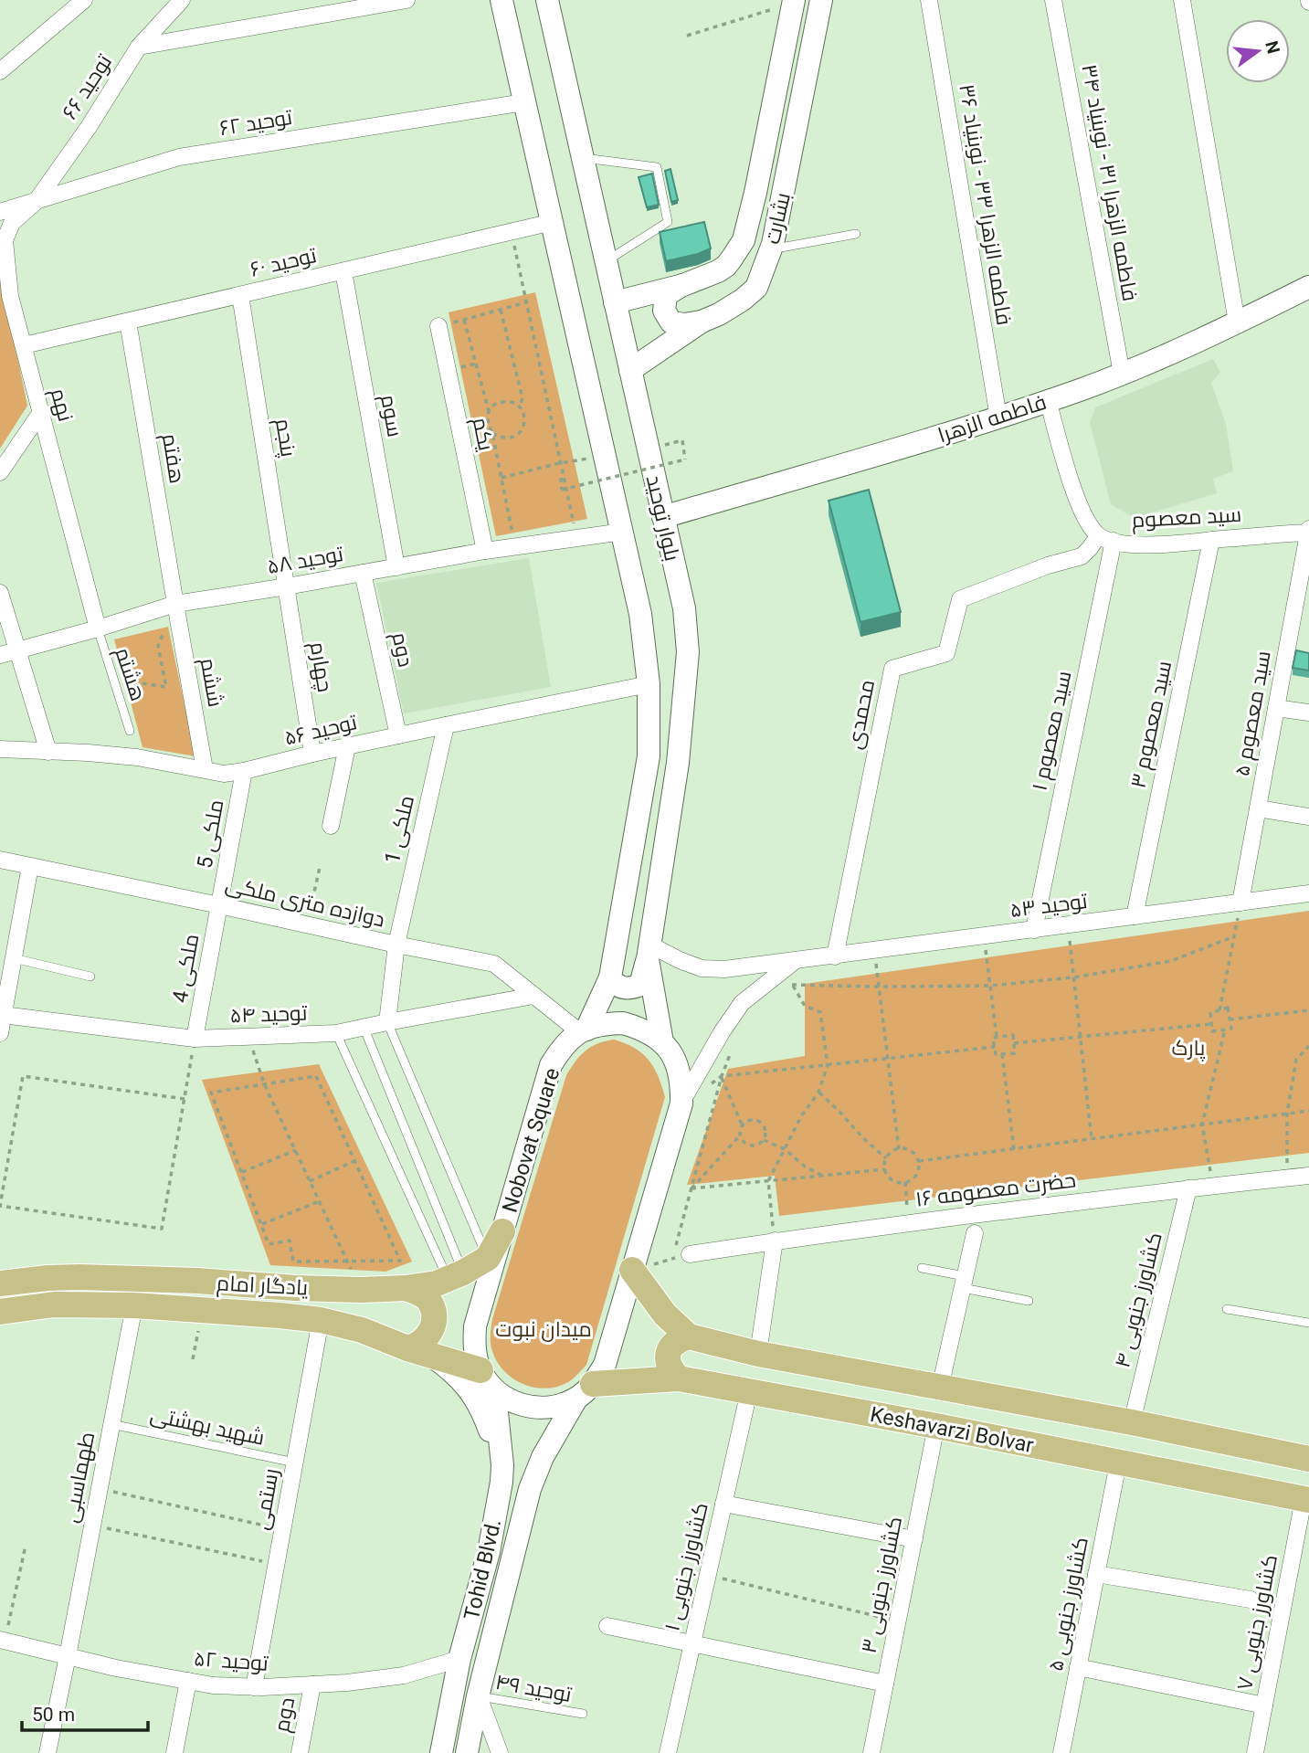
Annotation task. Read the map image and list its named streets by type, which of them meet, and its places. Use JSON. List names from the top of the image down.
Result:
{
  "streets": {
    "main road": [
      "بشارت",
      "فاطمه الزهرا",
      "بلوار توحید",
      "Nobovat Square",
      "یادگار امام",
      "Keshavarzi Bolvar",
      "Tohid Blvd."
    ],
    "street": [
      "توحید ۶۶",
      "توحید ۶۲",
      "فاطمه الزهرا ۳۱ - نوبنیاد ۳۴",
      "فاطمه الزهرا ۳۳ - نوبنیاد ۳۶",
      "توحید ۶۰",
      "نهم",
      "سوم",
      "یکم",
      "پنجم",
      "هفتم",
      "سید معصوم",
      "توحید ۵۸",
      "دوم",
      "چهارم",
      "ششم",
      "سید معصوم ۵",
      "محمدی",
      "سید معصوم ۳",
      "توحید ۵۶",
      "سید معصوم ۱",
      "ملکی 1",
      "ملکی 5",
      "دوازده متری ملکی",
      "توحید ۵۳",
      "ملکی 4",
      "توحید ۵۴",
      "حضرت معصومه ۱۶",
      "کشاورز جنوبی ۴",
      "طهماسبی",
      "رستمی",
      "کشاورز جنوبی ۱",
      "کشاورز جنوبی ۳",
      "کشاورز جنوبی ۵",
      "کشاورز جنوبی ۷",
      "توحید ۵۲"
    ],
    "lane": ["هشتم", "شهید بهشتی", "توحید ۴۹"]
  },
  "crossings": [
    ["توحید ۶۶", "توحید ۶۲"],
    ["توحید ۶۶", "نهم"],
    ["توحید ۶۲", "نهم"],
    ["توحید ۶۲", "بلوار توحید"],
    ["فاطمه الزهرا ۳۱ - نوبنیاد ۳۴", "فاطمه الزهرا"],
    ["فاطمه الزهرا ۳۳ - نوبنیاد ۳۶", "فاطمه الزهرا"],
    ["بشارت", "بلوار توحید"],
    ["توحید ۶۰", "نهم"],
    ["توحید ۶۰", "سوم"],
    ["توحید ۶۰", "پنجم"],
    ["توحید ۶۰", "هفتم"],
    ["توحید ۶۰", "بلوار توحید"],
    ["نهم", "توحید ۵۸"],
    ["نهم", "هشتم"],
    ["سوم", "توحید ۵۸"],
    ["فاطمه الزهرا", "بلوار توحید"],
    ["یکم", "توحید ۵۸"],
    ["پنجم", "توحید ۵۸"],
    ["پنجم", "چهارم"],
    ["هفتم", "توحید ۵۸"],
    ["هفتم", "ششم"],
    ["سید معصوم", "سید معصوم ۵"],
    ["سید معصوم", "محمدی"],
    ["سید معصوم", "سید معصوم ۳"],
    ["سید معصوم", "سید معصوم ۱"],
    ["بلوار توحید", "توحید ۵۸"],
    ["بلوار توحید", "توحید ۵۶"],
    ["بلوار توحید", "دوازده متری ملکی"],
    ["بلوار توحید", "توحید ۵۳"],
    ["بلوار توحید", "Nobovat Square"],
    ["توحید ۵۸", "دوم"],
    ["توحید ۵۸", "چهارم"],
    ["توحید ۵۸", "هشتم"],
    ["توحید ۵۸", "ششم"],
    ["دوم", "توحید ۵۶"],
    ["دوم", "توحید ۵۲"],
    ["چهارم", "توحید ۵۶"],
    ["ششم", "توحید ۵۶"],
    ["سید معصوم ۵", "توحید ۵۳"],
    ["محمدی", "سید معصوم ۱"],
    ["محمدی", "توحید ۵۳"],
    ["سید معصوم ۳", "توحید ۵۳"],
    ["توحید ۵۶", "ملکی 1"],
    ["توحید ۵۶", "ملکی 5"],
    ["سید معصوم ۱", "توحید ۵۳"],
    ["ملکی 1", "دوازده متری ملکی"],
    ["ملکی 1", "توحید ۵۴"],
    ["ملکی 5", "دوازده متری ملکی"],
    ["ملکی 5", "ملکی 4"],
    ["دوازده متری ملکی", "ملکی 4"],
    ["دوازده متری ملکی", "توحید ۵۴"],
    ["دوازده متری ملکی", "Nobovat Square"],
    ["ملکی 4", "توحید ۵۴"],
    ["Nobovat Square", "یادگار امام"],
    ["Nobovat Square", "Tohid Blvd."],
    ["حضرت معصومه ۱۶", "کشاورز جنوبی ۴"],
    ["یادگار امام", "طهماسبی"],
    ["یادگار امام", "رستمی"],
    ["یادگار امام", "Tohid Blvd."],
    ["کشاورز جنوبی ۴", "Keshavarzi Bolvar"],
    ["شهید بهشتی", "طهماسبی"],
    ["شهید بهشتی", "رستمی"],
    ["Keshavarzi Bolvar", "کشاورز جنوبی ۱"],
    ["Keshavarzi Bolvar", "Tohid Blvd."],
    ["Keshavarzi Bolvar", "کشاورز جنوبی ۳"],
    ["Keshavarzi Bolvar", "کشاورز جنوبی ۵"],
    ["Keshavarzi Bolvar", "کشاورز جنوبی ۷"],
    ["طهماسبی", "توحید ۵۲"],
    ["رستمی", "توحید ۵۲"],
    ["Tohid Blvd.", "توحید ۵۲"],
    ["Tohid Blvd.", "توحید ۴۹"]
  ],
  "parks": ["پارک", "میدان نبوت"],
  "scale_bar": "50 m",
  "north": "right"
}
